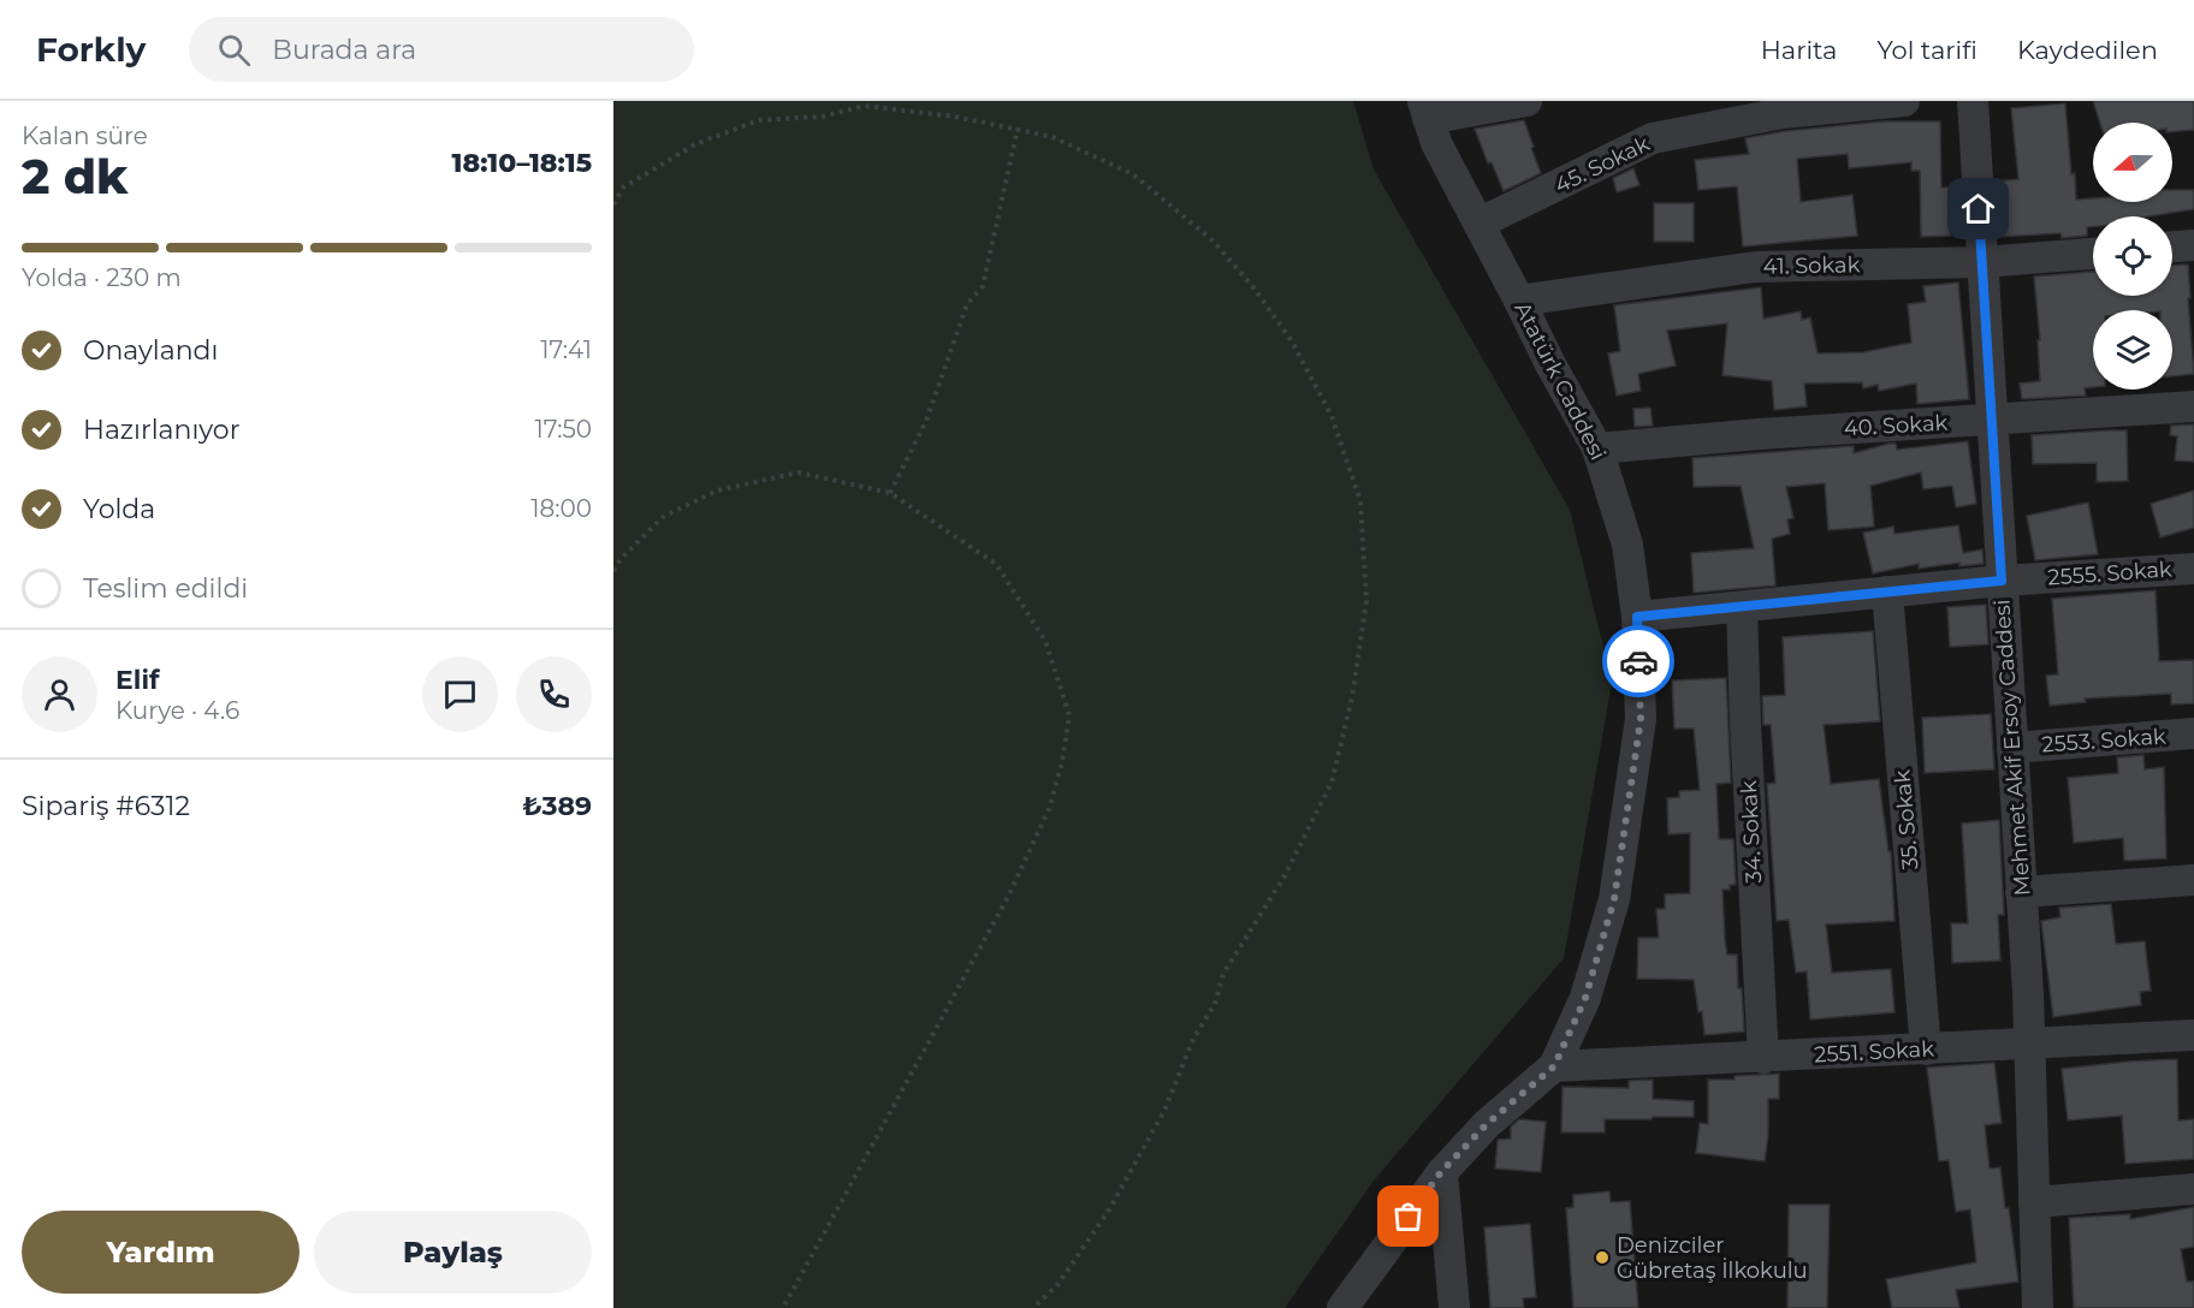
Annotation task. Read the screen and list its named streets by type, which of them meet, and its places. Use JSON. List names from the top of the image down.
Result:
{
  "streets": {
    "street": [
      "45. Sokak",
      "41. Sokak",
      "Atatürk Caddesi",
      "40. Sokak",
      "2555. Sokak",
      "2553. Sokak",
      "Mehmet Akif Ersoy Caddesi",
      "35. Sokak",
      "34. Sokak",
      "2551. Sokak"
    ]
  },
  "crossings": [
    ["45. Sokak", "Atatürk Caddesi"],
    ["41. Sokak", "Atatürk Caddesi"],
    ["41. Sokak", "Mehmet Akif Ersoy Caddesi"],
    ["Atatürk Caddesi", "40. Sokak"],
    ["Atatürk Caddesi", "2555. Sokak"],
    ["Atatürk Caddesi", "2551. Sokak"],
    ["40. Sokak", "Mehmet Akif Ersoy Caddesi"],
    ["2555. Sokak", "Mehmet Akif Ersoy Caddesi"],
    ["2555. Sokak", "35. Sokak"],
    ["2555. Sokak", "34. Sokak"],
    ["2553. Sokak", "Mehmet Akif Ersoy Caddesi"],
    ["Mehmet Akif Ersoy Caddesi", "2551. Sokak"],
    ["35. Sokak", "2551. Sokak"],
    ["34. Sokak", "2551. Sokak"]
  ],
  "places": ["Denizciler Gübretaş İlkokulu"],
  "north": "left",
  "page": {
    "header": "Forkly",
    "search": "Burada ara",
    "nav": ["Harita", "Yol tarifi", "Kaydedilen"],
    "heading": ["2 dk", "Kalan süre", "18:10–18:15"],
    "panel": [
      "Elif",
      "Kurye · 4.6",
      "Sipariş #6312",
      "₺389"
    ],
    "bar": "Yolda · 230 m",
    "list": [
      ["Onaylandı", "17:41"],
      ["Hazırlanıyor", "17:50"],
      ["Yolda", "18:00"],
      "Teslim edildi"
    ],
    "buttons": ["Yardım", "Paylaş"]
  }
}
